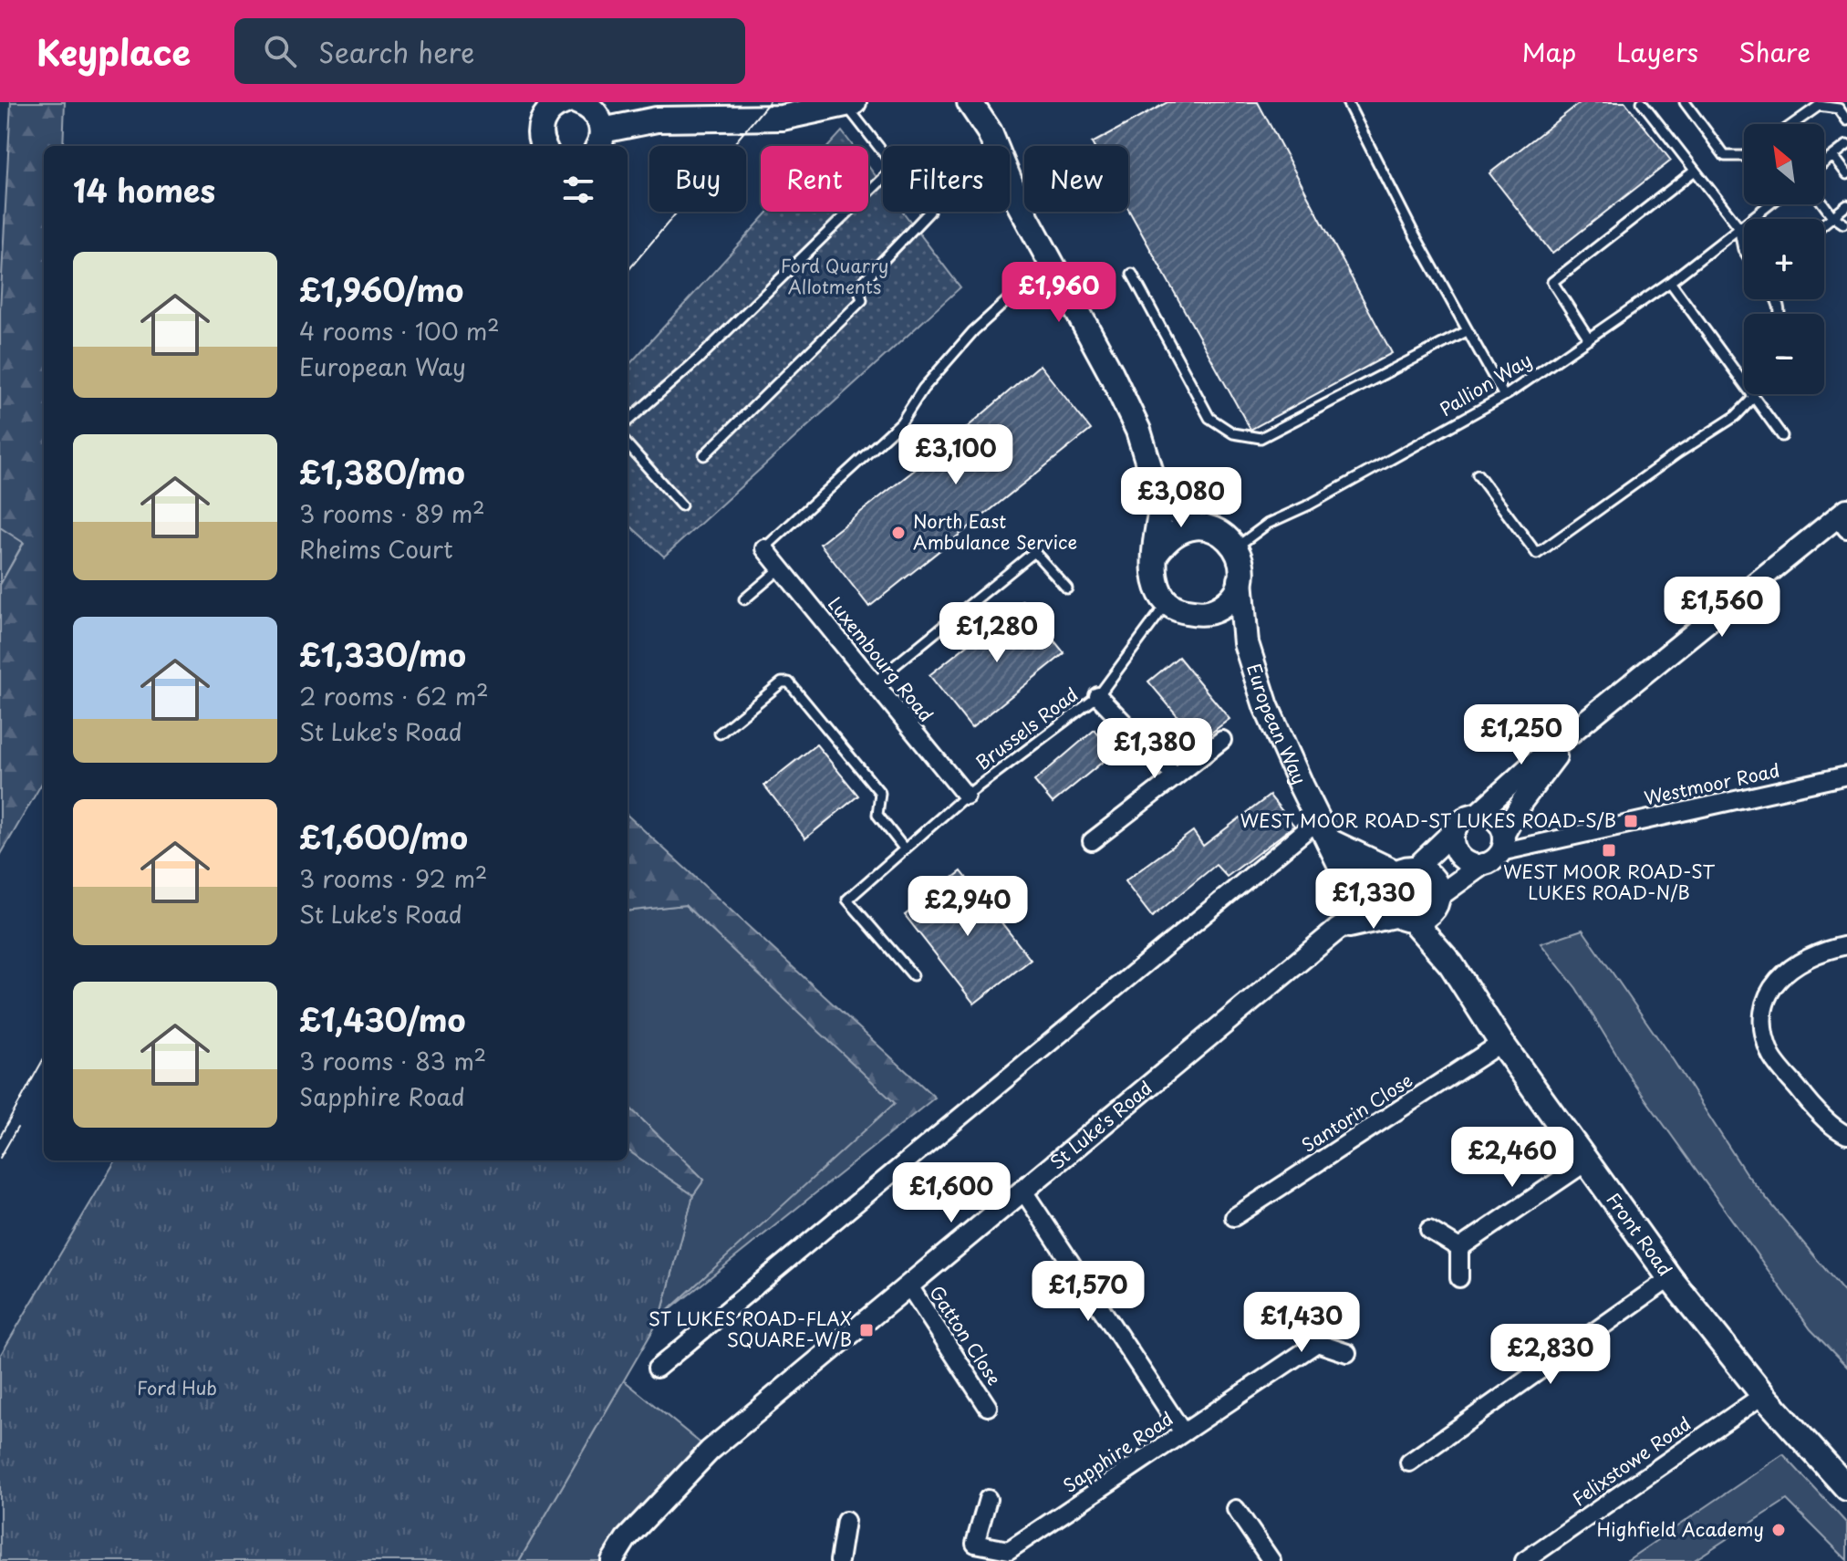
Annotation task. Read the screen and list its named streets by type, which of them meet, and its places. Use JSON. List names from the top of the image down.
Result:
{
  "streets": {
    "main road": ["European Way", "Front Road"],
    "street": [
      "Luxembourg Road",
      "Westmoor Road",
      "Santorin Close",
      "St Luke's Road",
      "Gatton Close",
      "Sapphire Road",
      "Felixstowe Road"
    ],
    "lane": ["Pallion Way", "Brussels Road"]
  },
  "crossings": [
    ["Pallion Way", "European Way"],
    ["Pallion Way", "Brussels Road"],
    ["Luxembourg Road", "Brussels Road"],
    ["European Way", "Brussels Road"],
    ["European Way", "St Luke's Road"],
    ["Santorin Close", "Front Road"],
    ["St Luke's Road", "Gatton Close"],
    ["Front Road", "Felixstowe Road"]
  ],
  "parks": ["Ford Quarry Allotments", "Ford Hub"],
  "places": {
    "other": ["North East Ambulance Service", "Highfield Academy"],
    "transit": ["WEST MOOR ROAD-ST LUKES ROAD-S/B", "WEST MOOR ROAD-ST LUKES ROAD-N/B", "ST LUKES ROAD-FLAX SQUARE-W/B"]
  },
  "north": "top left",
  "page": {
    "header": "Keyplace",
    "search": "Search here",
    "nav": ["Map", "Layers", "Share"],
    "map_buttons": ["+", "−"],
    "chip": [
      "Buy",
      "Rent",
      "Filters",
      "New"
    ],
    "heading": "14 homes",
    "list": [
      {
        "name": "£1,960/mo",
        "note": "4 rooms · 100 m² · European Way"
      },
      {
        "name": "£1,380/mo",
        "note": "3 rooms · 89 m² · Rheims Court"
      },
      {
        "name": "£1,330/mo",
        "note": "2 rooms · 62 m² · St Luke's Road"
      },
      {
        "name": "£1,600/mo",
        "note": "3 rooms · 92 m² · St Luke's Road"
      },
      {
        "name": "£1,430/mo",
        "note": "3 rooms · 83 m² · Sapphire Road"
      }
    ],
    "price": [
      "£1,960",
      "£3,100",
      "£3,080",
      "£1,560",
      "£1,280",
      "£1,250",
      "£1,380",
      "£1,330",
      "£2,940",
      "£2,460",
      "£1,600",
      "£1,570",
      "£1,430",
      "£2,830"
    ]
  }
}
